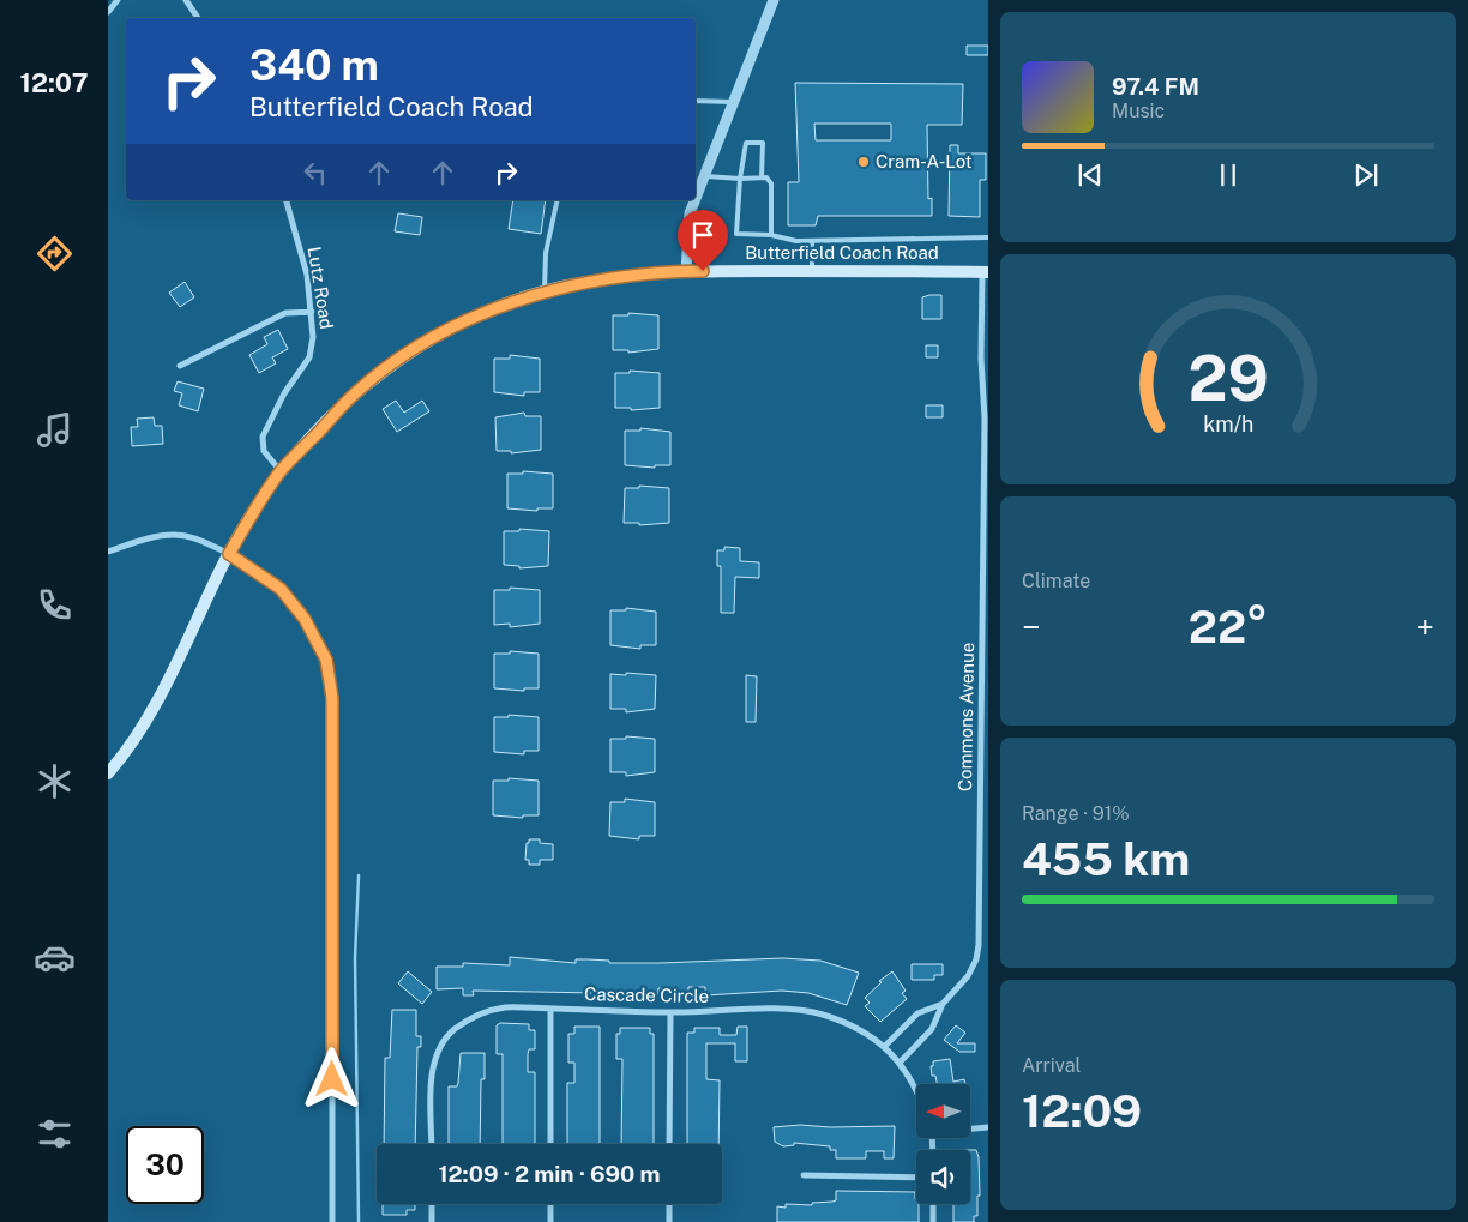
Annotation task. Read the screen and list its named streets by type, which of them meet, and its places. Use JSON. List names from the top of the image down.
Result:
{
  "streets": {
    "main road": ["Butterfield Coach Road"],
    "street": ["Lutz Road", "Commons Avenue", "Cascade Circle"]
  },
  "crossings": [
    ["Butterfield Coach Road", "Lutz Road"],
    ["Butterfield Coach Road", "Commons Avenue"],
    ["Commons Avenue", "Cascade Circle"]
  ],
  "places": ["Cram-A-Lot"],
  "north": "left",
  "page": {
    "tabs": "12:07",
    "turn": ["340 m", "Butterfield Coach Road"],
    "song": ["97.4 FM", "Music"],
    "tile": [
      "Climate",
      ["Range · 91%", "455 km"],
      ["Arrival", "12:09"]
    ],
    "heat": ["−", "22°", "+"],
    "limit": "30",
    "trip": "12:09 · 2 min · 690 m",
    "gauge": ["29", "km/h"]
  }
}
